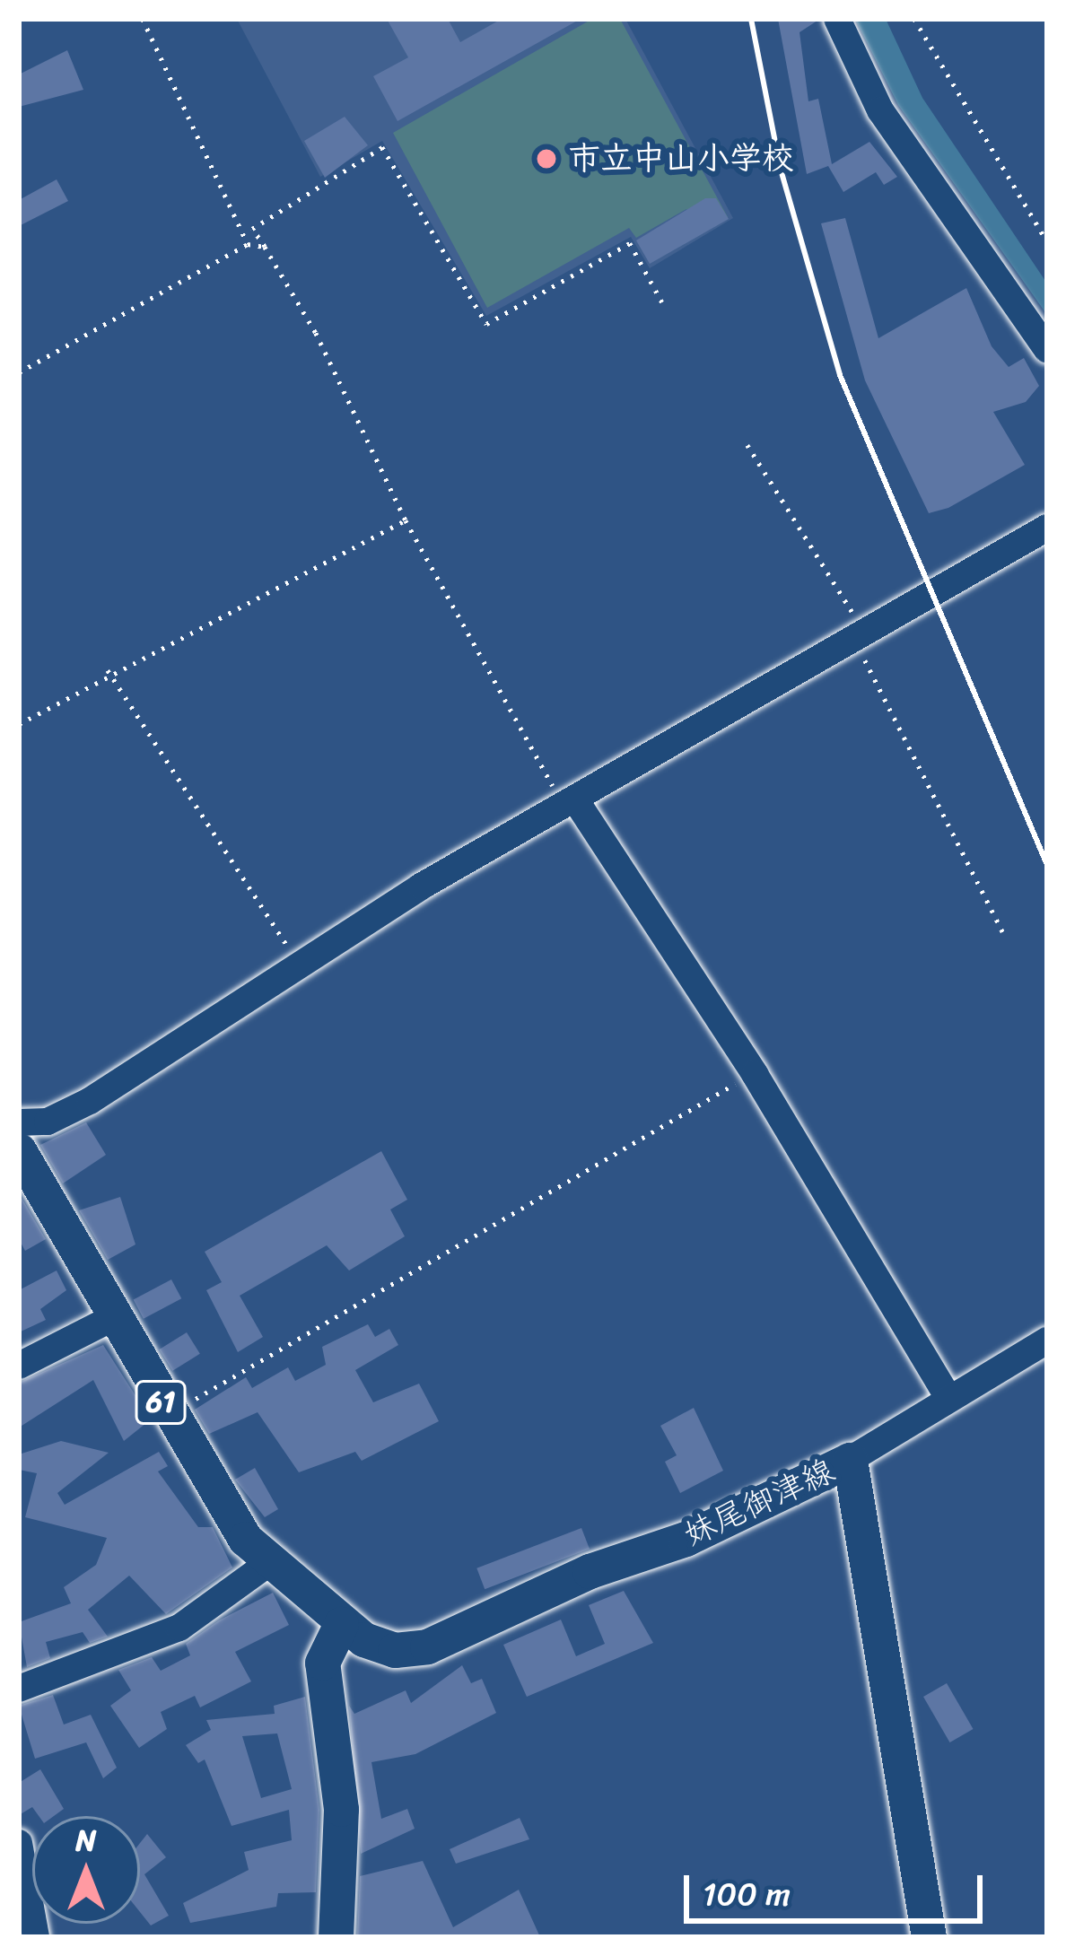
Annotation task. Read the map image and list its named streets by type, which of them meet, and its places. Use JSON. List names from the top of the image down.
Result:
{
  "streets": {
    "main road": ["61", "妹尾御津線"]
  },
  "places": ["市立中山小学校"],
  "scale_bar": "100 m",
  "north": "top"
}
